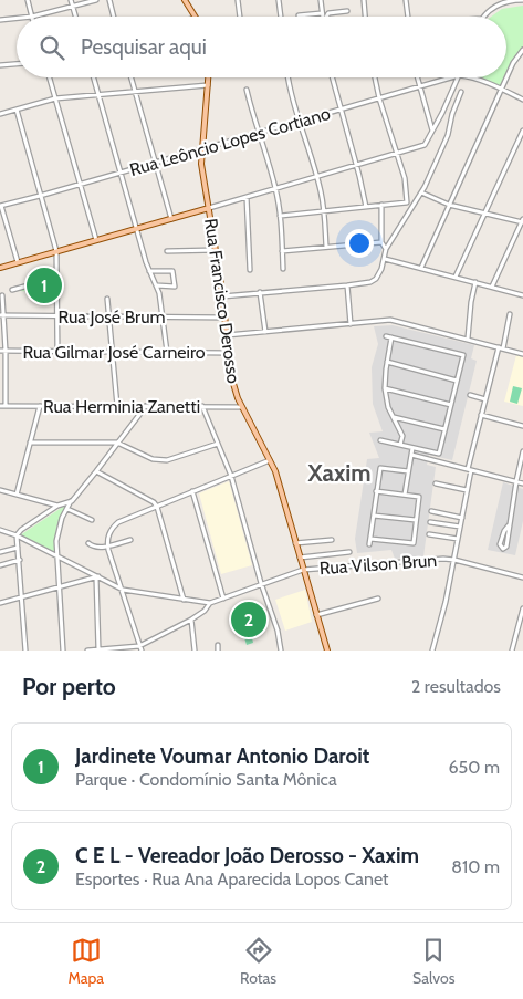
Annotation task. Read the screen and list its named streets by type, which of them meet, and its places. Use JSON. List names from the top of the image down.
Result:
{
  "streets": {
    "main road": ["Rua Francisco Derosso"],
    "street": [
      "Rua Leôncio Lopes Cortiano",
      "Rua José Brum",
      "Rua Gilmar José Carneiro",
      "Rua Herminia Zanetti",
      "Rua Vilson Brun"
    ]
  },
  "crossings": [
    ["Rua Leôncio Lopes Cortiano", "Rua Francisco Derosso"],
    ["Rua Francisco Derosso", "Rua José Brum"],
    ["Rua Francisco Derosso", "Rua Gilmar José Carneiro"],
    ["Rua Francisco Derosso", "Rua Herminia Zanetti"],
    ["Rua Francisco Derosso", "Rua Vilson Brun"]
  ],
  "districts": ["Xaxim"],
  "page": {
    "search": "Pesquisar aqui",
    "pins": ["1", "2"],
    "heading": ["Por perto", "2 resultados"],
    "list": [
      {
        "mark": "1",
        "name": "Jardinete Voumar Antonio Daroit",
        "note": "Parque · Condomínio Santa Mônica",
        "value": "650 m"
      },
      {
        "mark": "2",
        "name": "C E L - Vereador João Derosso - Xaxim",
        "note": "Esportes · Rua Ana Aparecida Lopos Canet",
        "value": "810 m"
      }
    ],
    "nav": ["Mapa", "Rotas", "Salvos"]
  }
}
